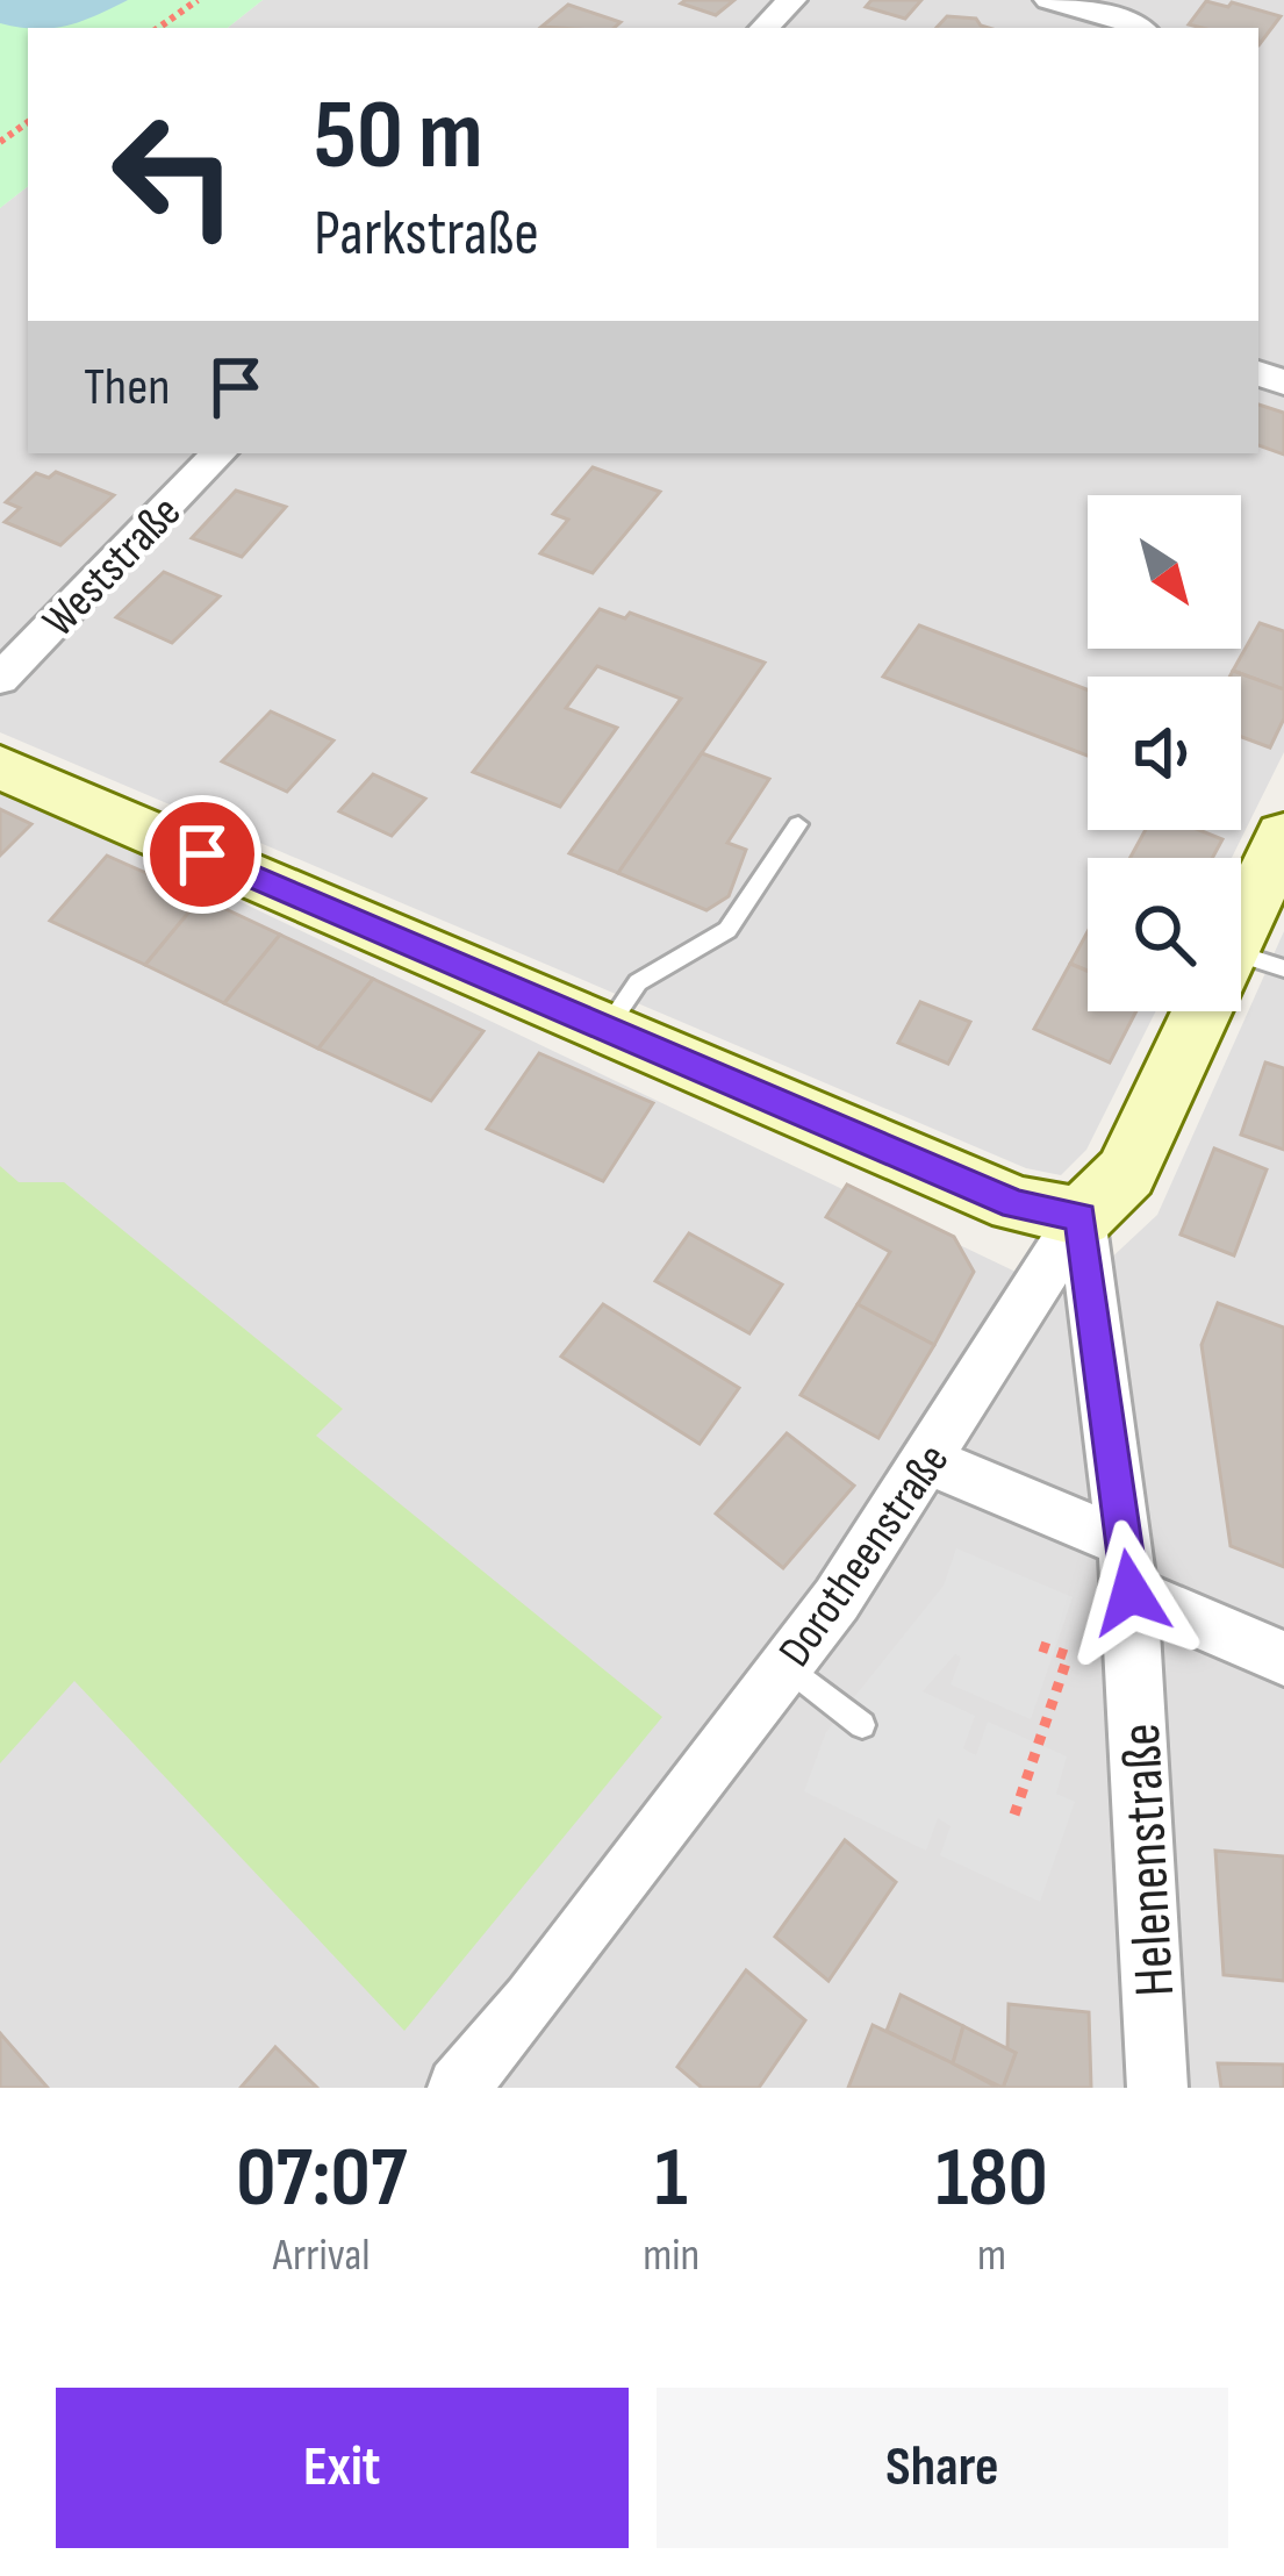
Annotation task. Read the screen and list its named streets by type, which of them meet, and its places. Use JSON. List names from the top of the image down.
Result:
{
  "streets": {
    "main road": ["Dorotheenstraße"],
    "street": ["Weststraße", "Helenenstraße"]
  },
  "crossings": [
    ["Dorotheenstraße", "Helenenstraße"]
  ],
  "north": "bottom right",
  "page": {
    "turn": ["50 m", "Parkstraße"],
    "then": "Then",
    "eta": [
      "07:07",
      "Arrival",
      "1",
      "min",
      "180",
      "m"
    ],
    "buttons": ["Exit", "Share"]
  }
}
